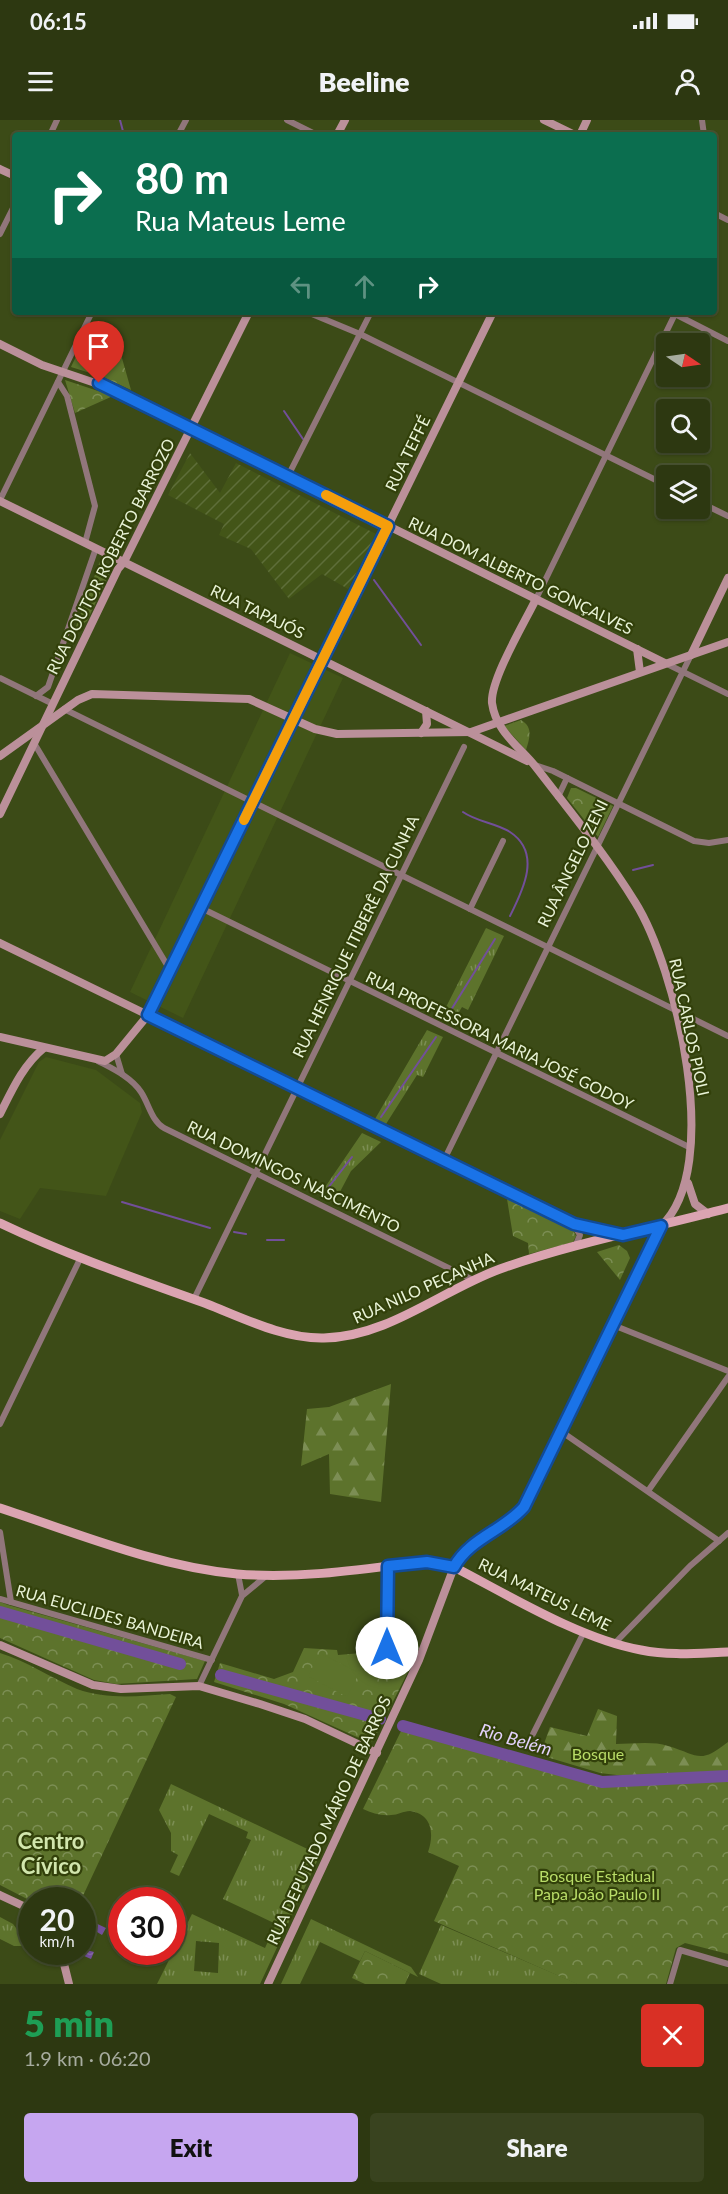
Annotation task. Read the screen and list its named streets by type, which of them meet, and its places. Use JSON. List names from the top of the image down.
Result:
{
  "streets": {
    "main road": [
      "RUA TEFFÉ",
      "RUA DOUTOR ROBERTO BARROZO",
      "RUA DOM ALBERTO GONÇALVES",
      "RUA TAPAJÓS",
      "RUA ÂNGELO ZENI",
      "RUA CARLOS PIOLI",
      "RUA DOMINGOS NASCIMENTO",
      "RUA NILO PEÇANHA",
      "RUA MATEUS LEME",
      "RUA DEPUTADO MÁRIO DE BARROS"
    ],
    "street": ["RUA HENRIQUE ITIBERÊ DA CUNHA", "RUA PROFESSORA MARIA JOSÉ GODOY", "RUA EUCLIDES BANDEIRA"]
  },
  "crossings": [
    ["RUA TEFFÉ", "RUA DOM ALBERTO GONÇALVES"],
    ["RUA TEFFÉ", "RUA TAPAJÓS"],
    ["RUA TEFFÉ", "RUA PROFESSORA MARIA JOSÉ GODOY"],
    ["RUA TEFFÉ", "RUA DOMINGOS NASCIMENTO"],
    ["RUA DOUTOR ROBERTO BARROZO", "RUA DOM ALBERTO GONÇALVES"],
    ["RUA DOUTOR ROBERTO BARROZO", "RUA TAPAJÓS"],
    ["RUA DOM ALBERTO GONÇALVES", "RUA ÂNGELO ZENI"],
    ["RUA TAPAJÓS", "RUA ÂNGELO ZENI"],
    ["RUA TAPAJÓS", "RUA CARLOS PIOLI"],
    ["RUA ÂNGELO ZENI", "RUA CARLOS PIOLI"],
    ["RUA ÂNGELO ZENI", "RUA PROFESSORA MARIA JOSÉ GODOY"],
    ["RUA HENRIQUE ITIBERÊ DA CUNHA", "RUA PROFESSORA MARIA JOSÉ GODOY"],
    ["RUA HENRIQUE ITIBERÊ DA CUNHA", "RUA DOMINGOS NASCIMENTO"],
    ["RUA HENRIQUE ITIBERÊ DA CUNHA", "RUA NILO PEÇANHA"],
    ["RUA CARLOS PIOLI", "RUA PROFESSORA MARIA JOSÉ GODOY"],
    ["RUA CARLOS PIOLI", "RUA NILO PEÇANHA"],
    ["RUA CARLOS PIOLI", "RUA MATEUS LEME"],
    ["RUA CARLOS PIOLI", "RUA DEPUTADO MÁRIO DE BARROS"],
    ["RUA DOMINGOS NASCIMENTO", "RUA NILO PEÇANHA"],
    ["RUA MATEUS LEME", "RUA DEPUTADO MÁRIO DE BARROS"]
  ],
  "districts": ["Centro Cívico"],
  "water": ["Rio Belém"],
  "parks": ["Bosque", "Bosque Estadual Papa João Paulo II"],
  "north": "right",
  "page": {
    "status": "06:15",
    "header": "Beeline",
    "turn": ["80 m", "Rua Mateus Leme"],
    "speed": "20 km/h",
    "limit": "30",
    "heading": ["5 min", "1.9 km · 06:20"],
    "buttons": ["Exit", "Share"]
  }
}
